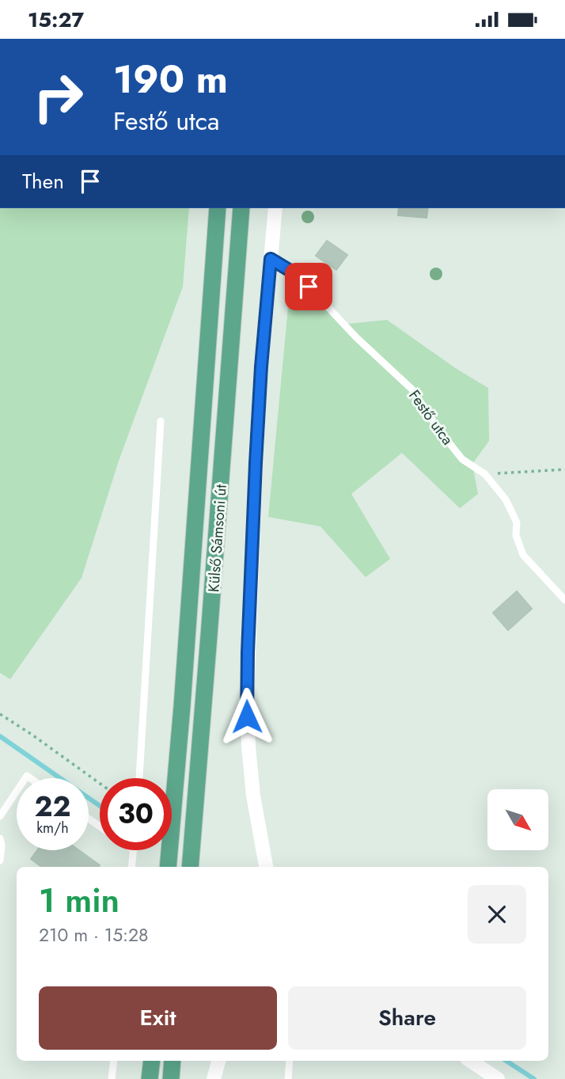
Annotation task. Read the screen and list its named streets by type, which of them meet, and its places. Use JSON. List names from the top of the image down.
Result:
{
  "streets": {
    "main road": ["Külső Sámsoni út"],
    "lane": ["Festő utca"]
  },
  "north": "bottom right",
  "page": {
    "status": "15:27",
    "turn": ["190 m", "Festő utca"],
    "then": "Then",
    "speed": "22 km/h",
    "limit": "30",
    "heading": ["1 min", "210 m · 15:28"],
    "buttons": ["Exit", "Share"]
  }
}
